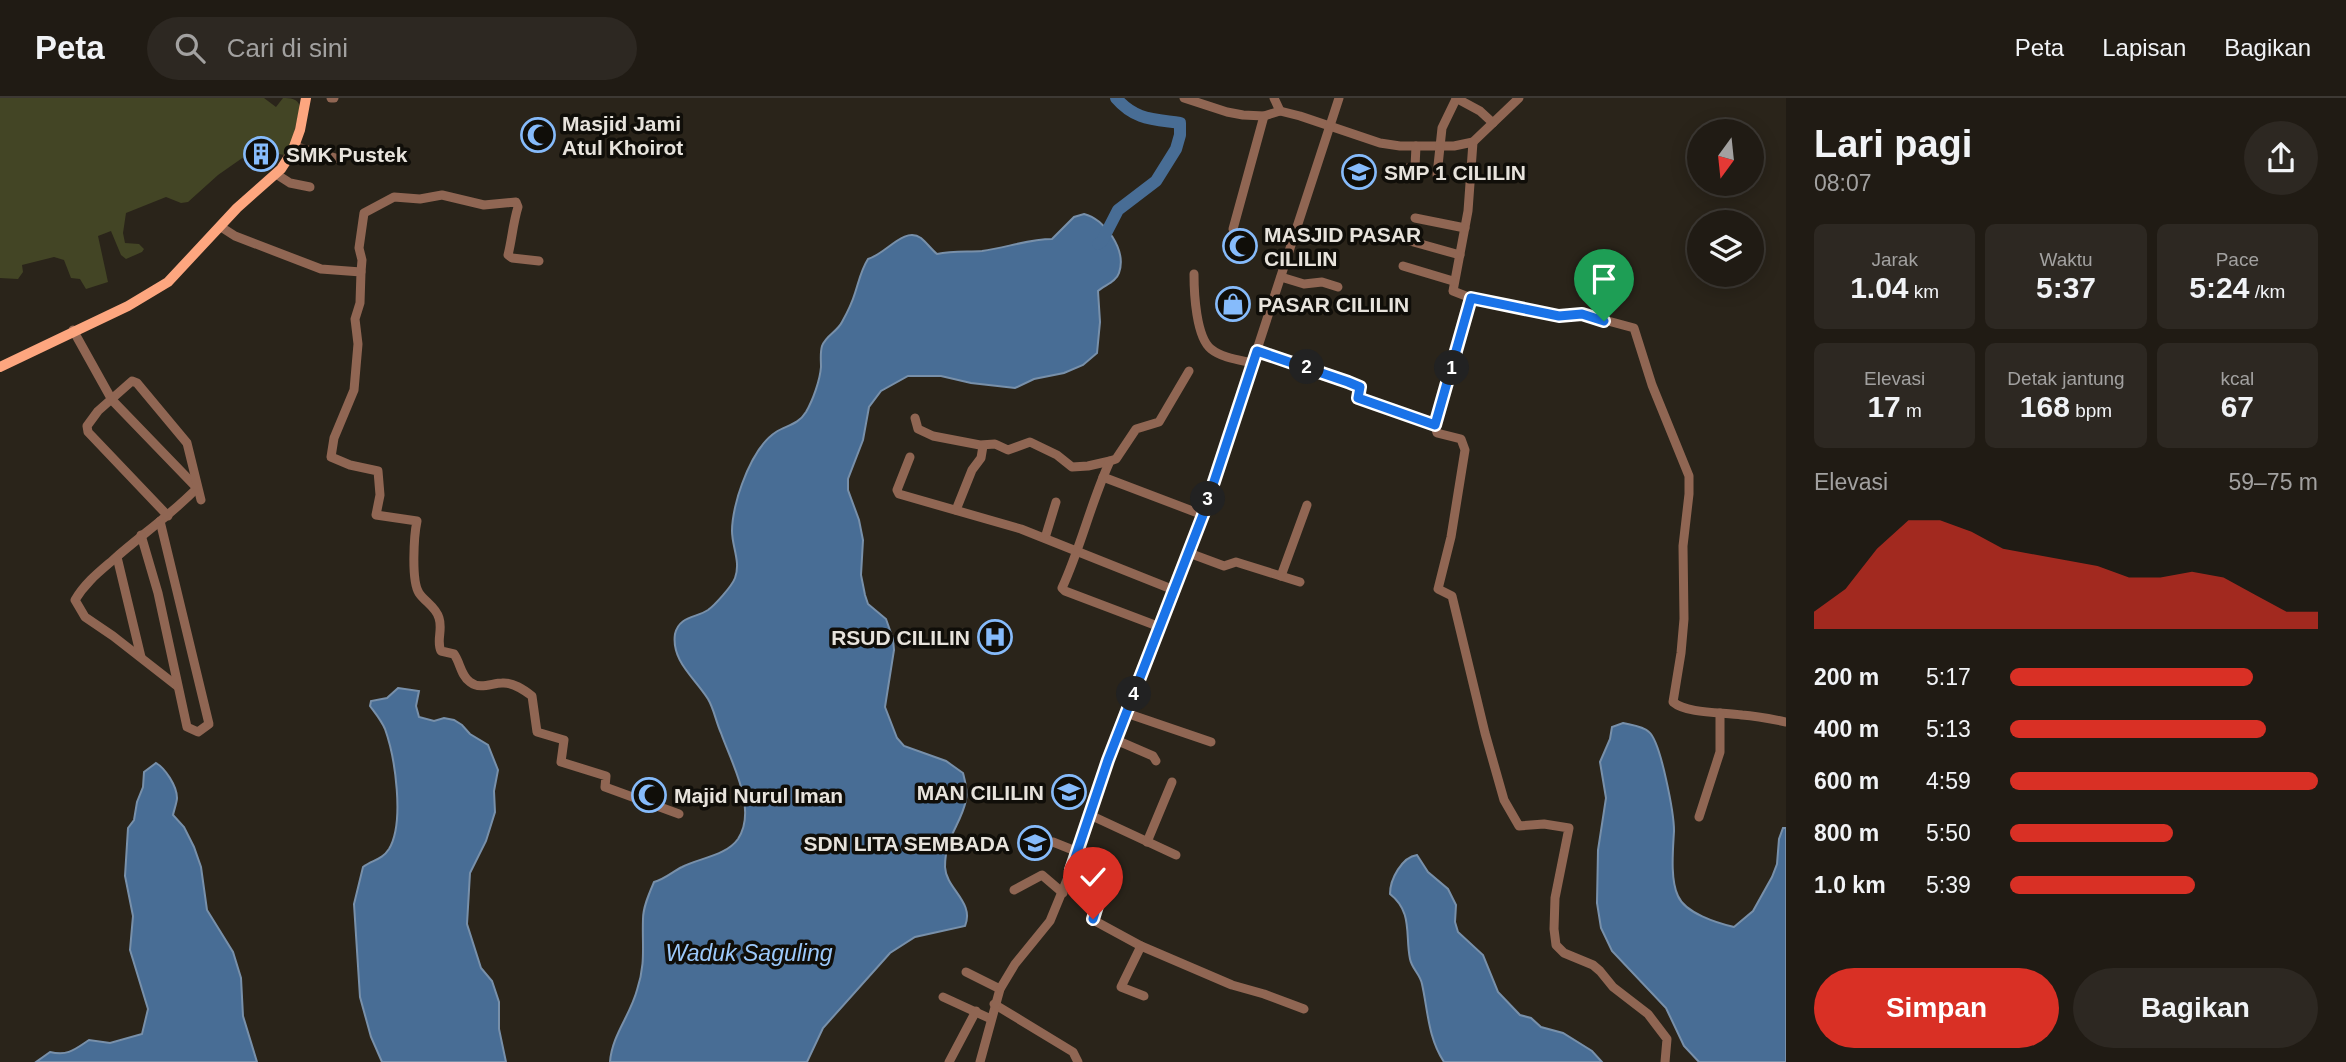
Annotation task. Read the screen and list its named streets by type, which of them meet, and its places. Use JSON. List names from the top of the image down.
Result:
{
  "water": ["Waduk Saguling"],
  "places": {
    "mosque": ["Masjid Jami Atul Khoirot", "MASJID PASAR CILILIN", "Majid Nurul Iman"],
    "building": ["SMK Pustek"],
    "school or university": ["SMP 1 CILILIN", "MAN CILILIN", "SDN LITA SEMBADA"],
    "shop": ["PASAR CILILIN"],
    "hospital": ["RSUD CILILIN"]
  },
  "north": "bottom",
  "page": {
    "header": "Peta",
    "search": "Cari di sini",
    "nav": ["Peta", "Lapisan", "Bagikan"],
    "heading": ["Lari pagi", "08:07"],
    "stats": [
      ["Jarak", "1.04 km"],
      ["Waktu", "5:37"],
      ["Pace", "5:24 /km"],
      ["Elevasi", "17 m"],
      ["Detak jantung", "168 bpm"],
      ["kcal", "67"]
    ],
    "pins": [
      "2",
      "1",
      "3",
      "4"
    ],
    "chart": ["Elevasi", "59–75 m"],
    "list": [
      {
        "name": "200 m",
        "note": "5:17"
      },
      {
        "name": "400 m",
        "note": "5:13"
      },
      {
        "name": "600 m",
        "note": "4:59"
      },
      {
        "name": "800 m",
        "note": "5:50"
      },
      {
        "name": "1.0 km",
        "note": "5:39"
      }
    ],
    "buttons": ["Simpan", "Bagikan"]
  }
}
